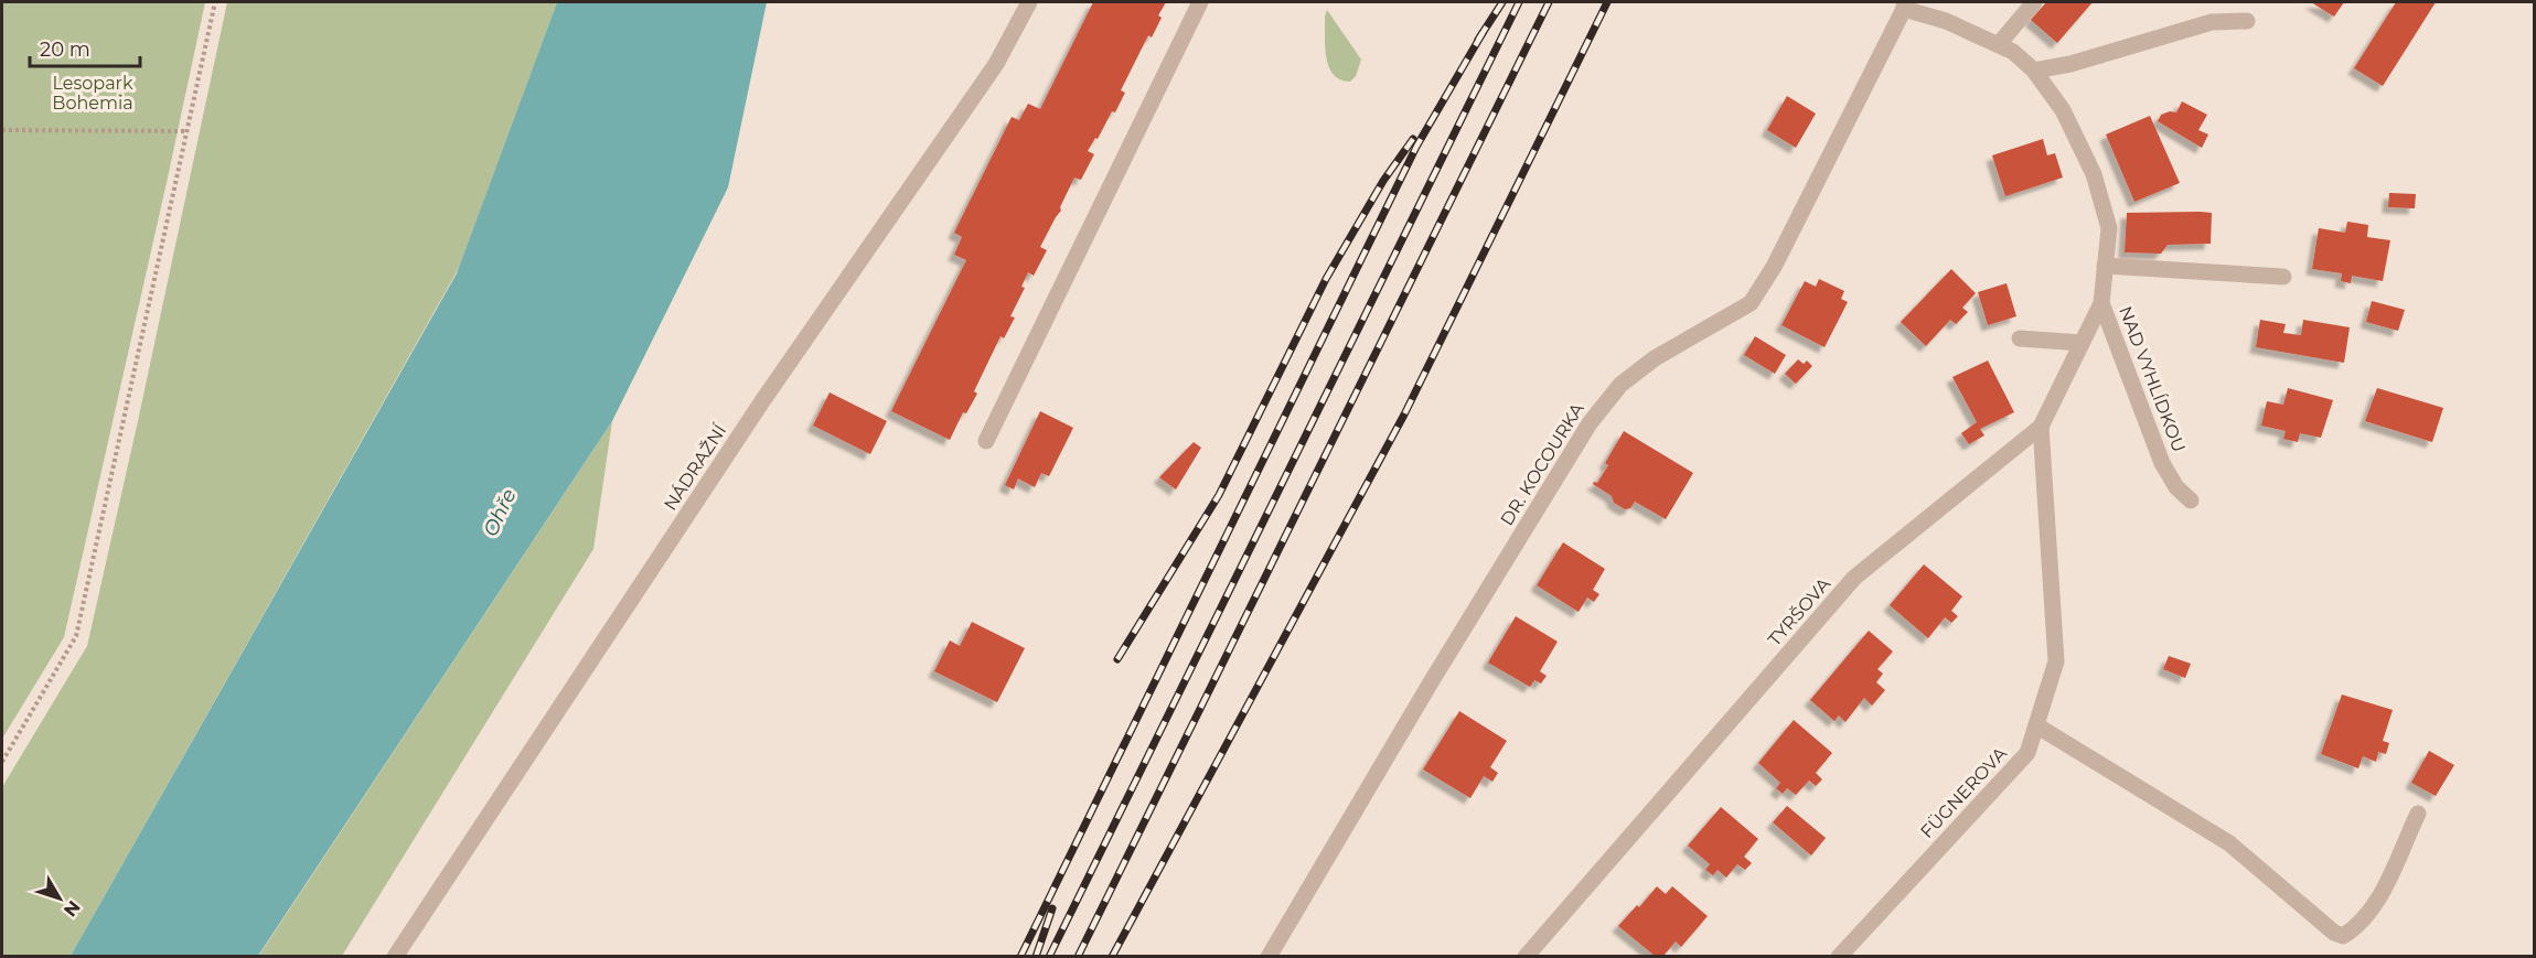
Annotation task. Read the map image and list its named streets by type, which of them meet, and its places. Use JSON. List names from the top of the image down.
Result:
{
  "streets": {
    "street": [
      "NAD VYHLÍDKOU",
      "DR. KOCOURKA",
      "NÁDRAŽNÍ",
      "TYRŠOVA",
      "FÜGNEROVA"
    ]
  },
  "crossings": [
    ["NAD VYHLÍDKOU", "DR. KOCOURKA"],
    ["NAD VYHLÍDKOU", "TYRŠOVA"],
    ["TYRŠOVA", "FÜGNEROVA"]
  ],
  "water": ["Ohře"],
  "parks": ["Lesopark Bohemia"],
  "scale_bar": "20 m",
  "north": "bottom right"
}
